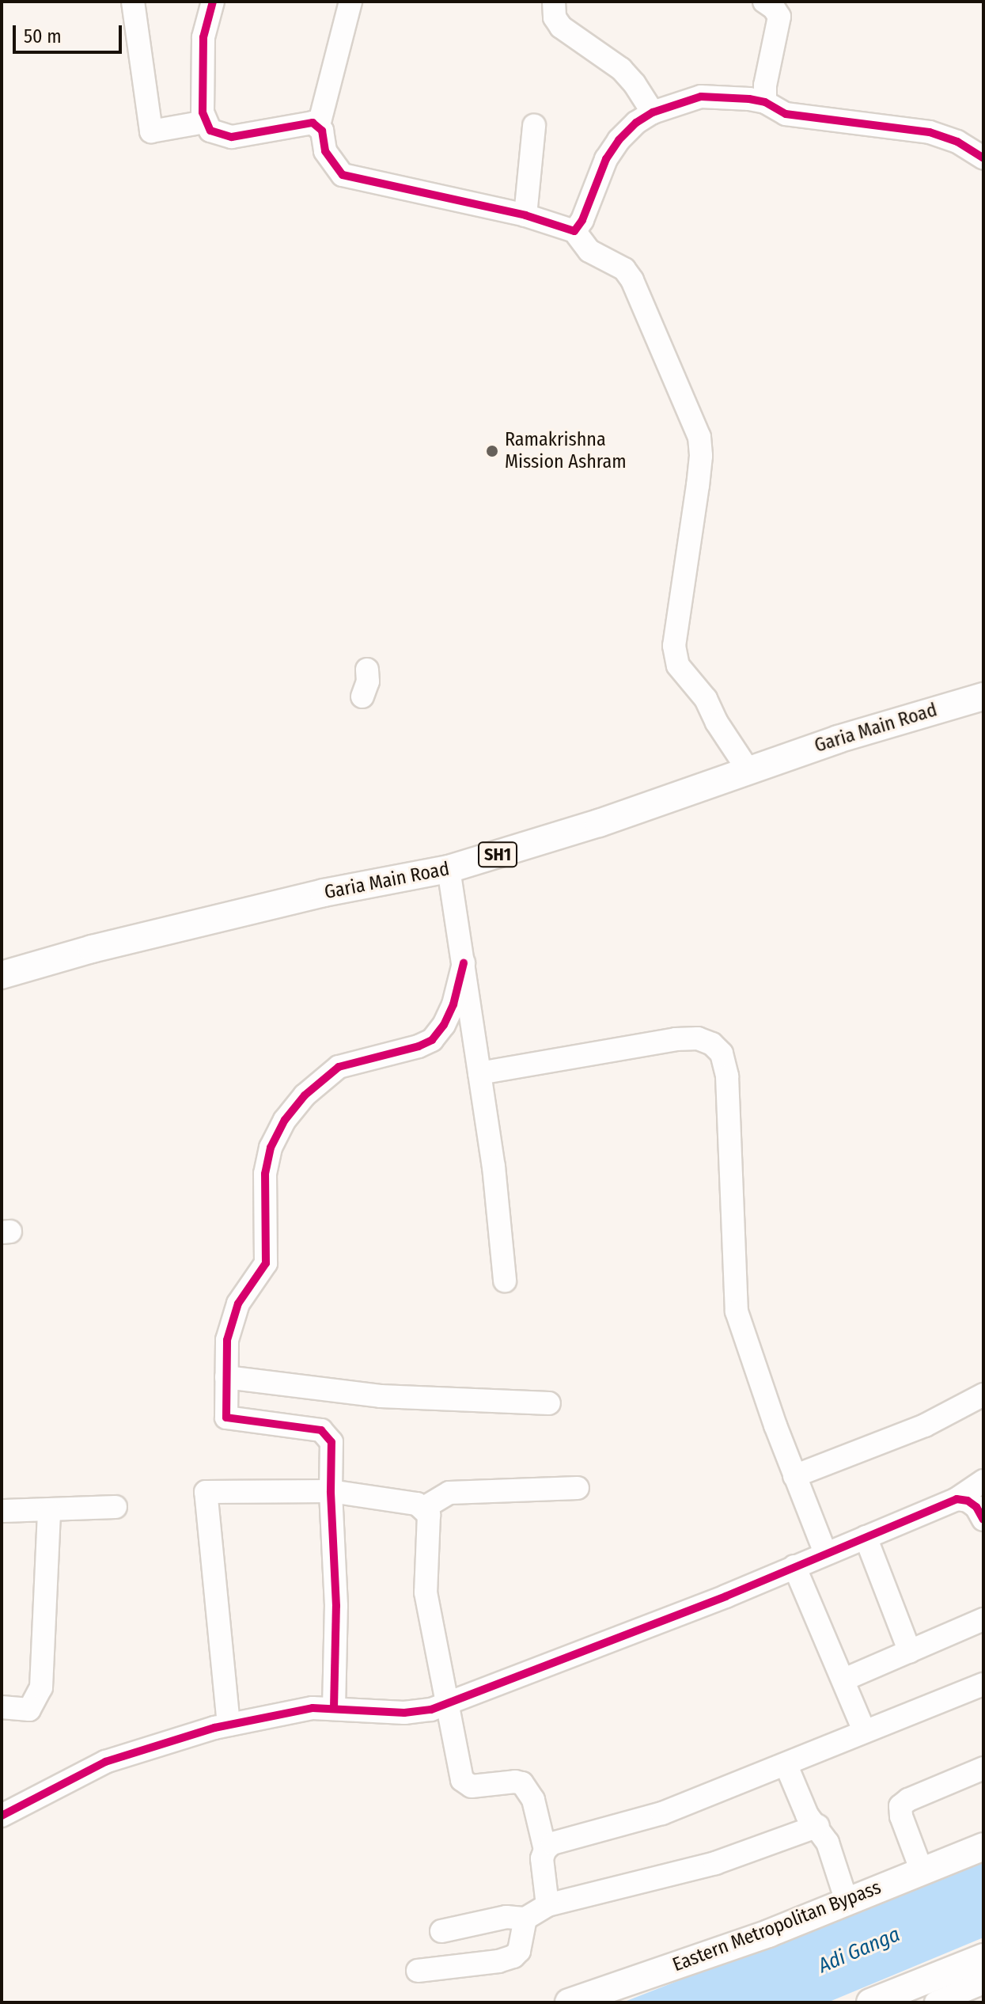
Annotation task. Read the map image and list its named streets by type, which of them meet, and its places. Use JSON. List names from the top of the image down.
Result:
{
  "streets": {
    "main road": ["Garia Main Road", "SH1", "Eastern Metropolitan Bypass"]
  },
  "water": ["Adi Ganga"],
  "places": ["Ramakrishna Mission Ashram"],
  "scale_bar": "50 m"
}
